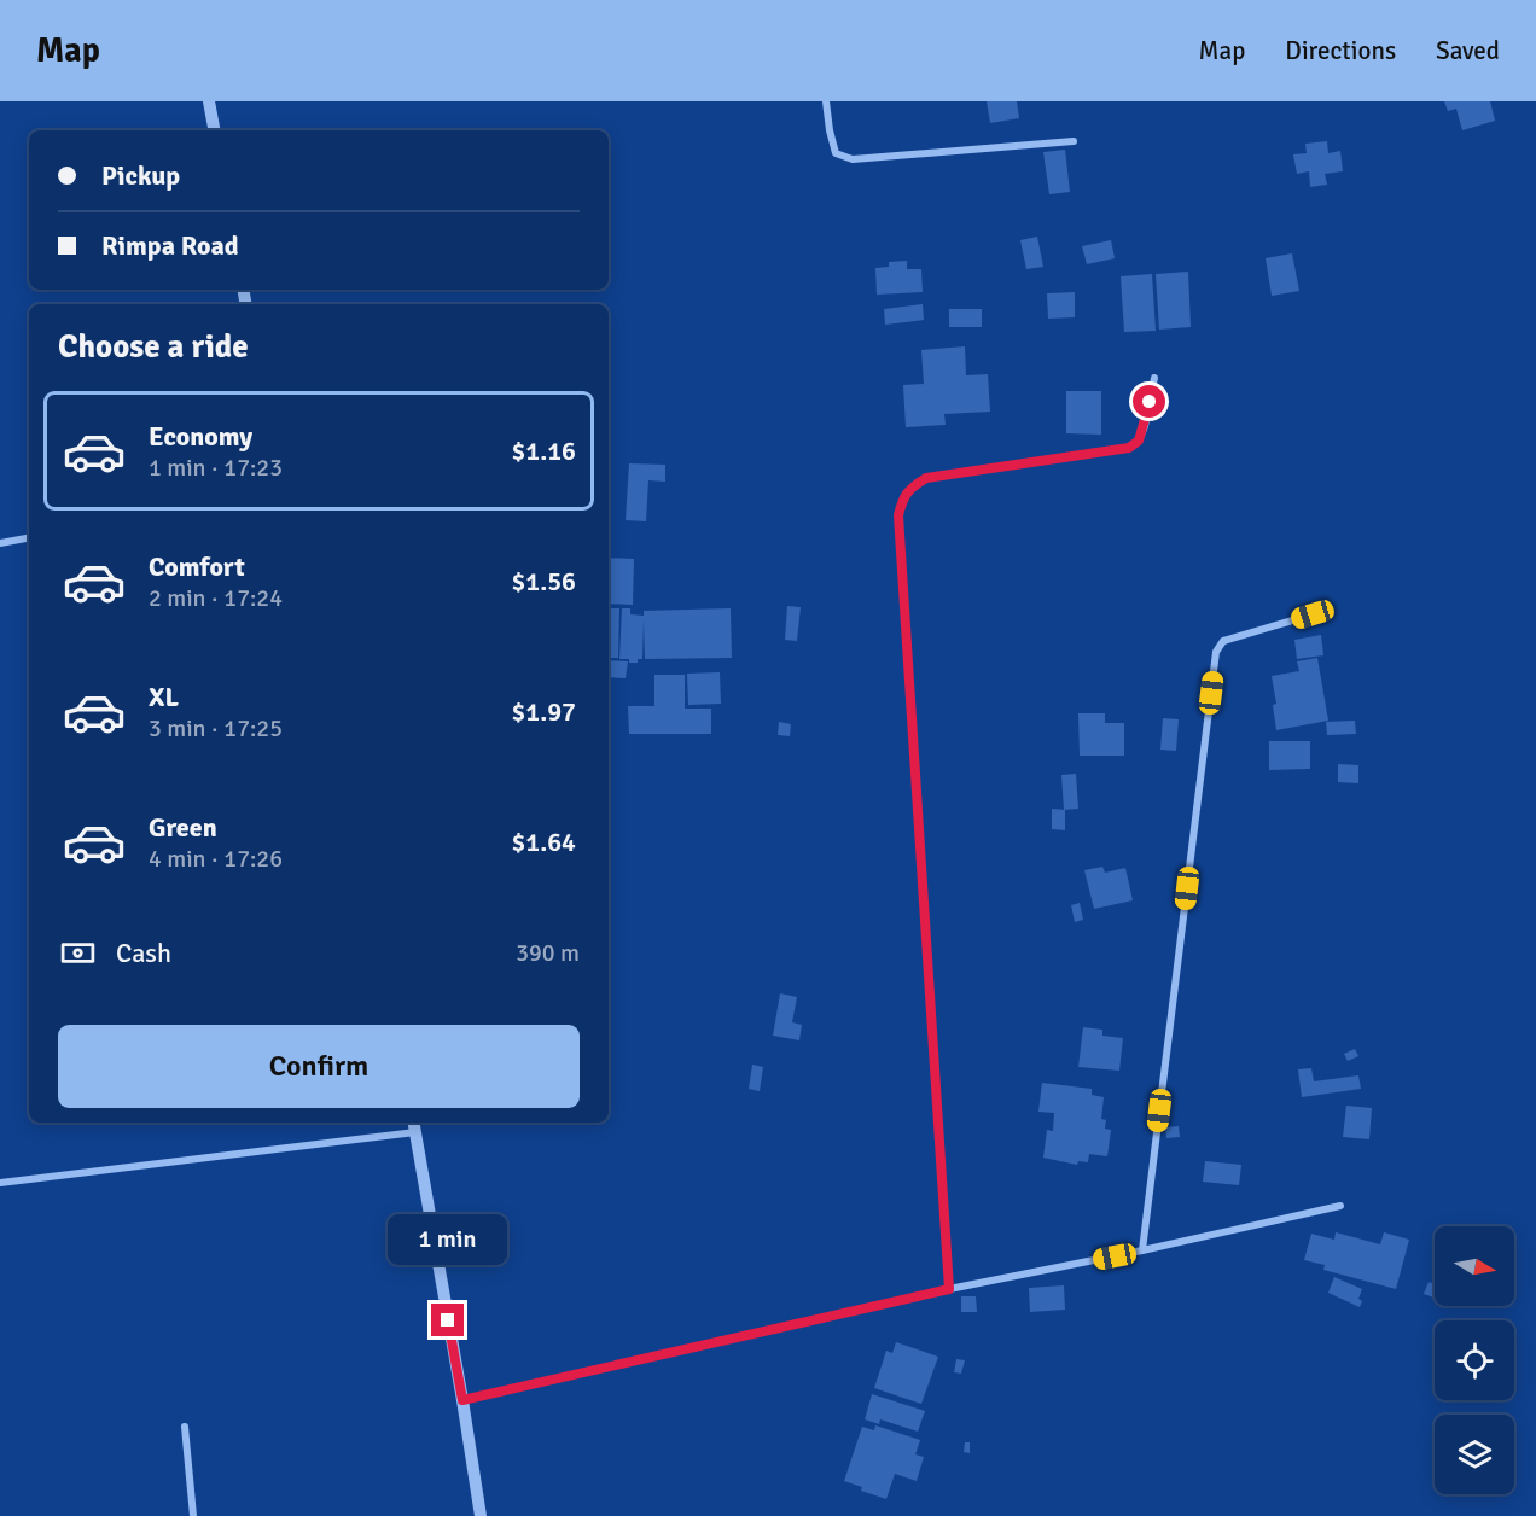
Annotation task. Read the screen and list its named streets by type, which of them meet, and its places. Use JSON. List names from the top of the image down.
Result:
{
  "north": "right",
  "page": {
    "header": "Map",
    "nav": ["Map", "Directions", "Saved"],
    "banner": ["Pickup", "Rimpa Road"],
    "heading": "Choose a ride",
    "list": [
      {
        "name": "Economy",
        "note": "1 min · 17:23",
        "value": "$1.16"
      },
      {
        "name": "Comfort",
        "note": "2 min · 17:24",
        "value": "$1.56"
      },
      {
        "name": "XL",
        "note": "3 min · 17:25",
        "value": "$1.97"
      },
      {
        "name": "Green",
        "note": "4 min · 17:26",
        "value": "$1.64"
      }
    ],
    "pay": ["Cash", "390 m"],
    "buttons": "Confirm",
    "bubble": "1 min"
  }
}
